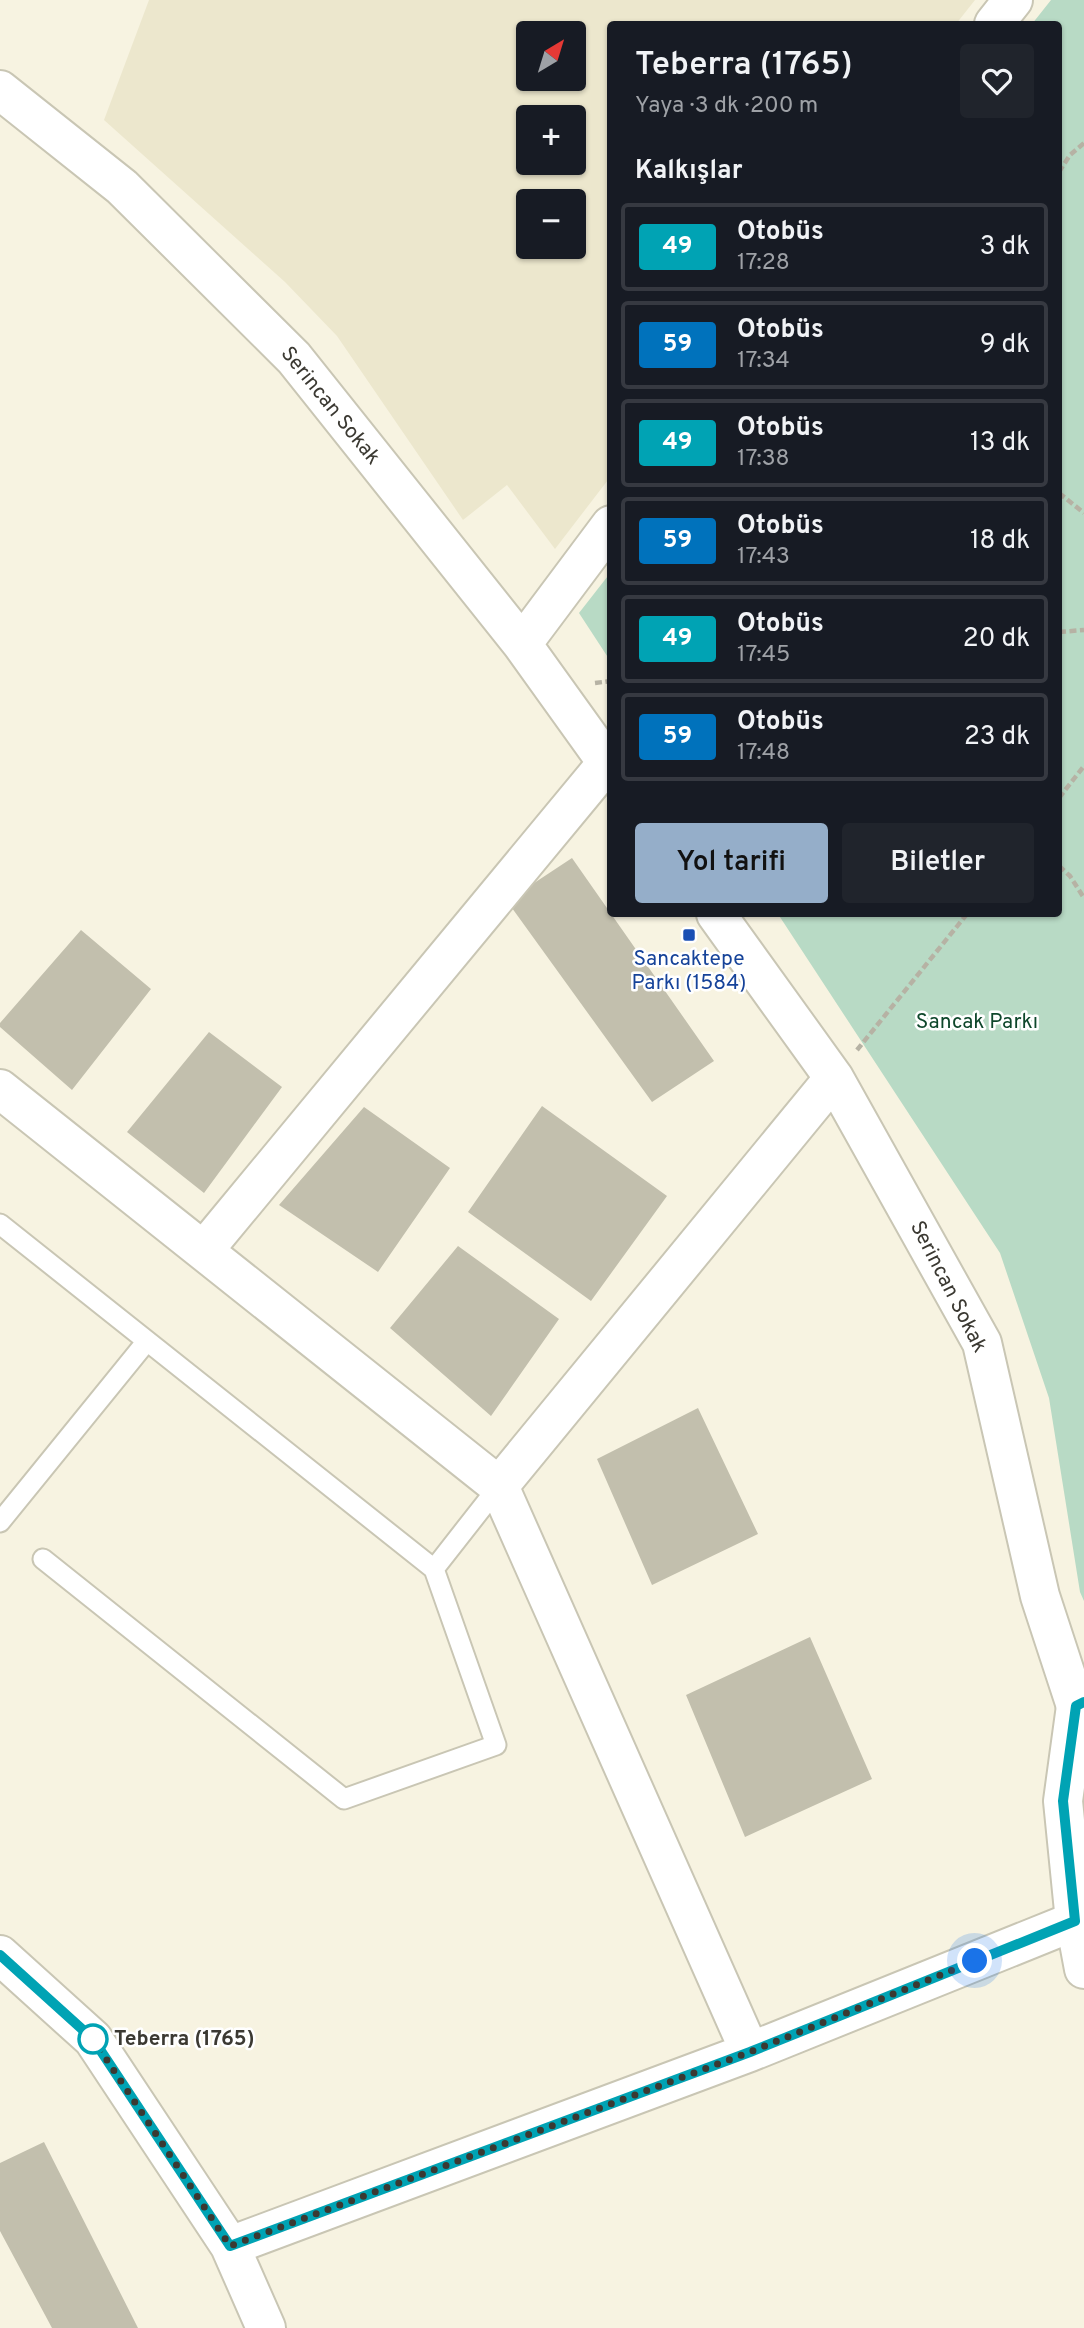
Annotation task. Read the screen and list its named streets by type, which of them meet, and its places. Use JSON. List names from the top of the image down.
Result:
{
  "streets": {
    "street": ["Serincan Sokak"]
  },
  "parks": ["Sancak Parkı"],
  "places": {
    "transit": ["Sancaktepe Parkı (1584)"],
    "other": ["Teberra (1765)"]
  },
  "lines": ["bus line 49"],
  "north": "top right",
  "page": {
    "map_buttons": ["+", "−"],
    "heading": [
      ["Teberra (1765)", "Yaya · 3 dk · 200 m"],
      "Kalkışlar"
    ],
    "list": [
      {
        "mark": "49",
        "name": "Otobüs",
        "note": "17:28",
        "value": "3 dk"
      },
      {
        "mark": "59",
        "name": "Otobüs",
        "note": "17:34",
        "value": "9 dk"
      },
      {
        "mark": "49",
        "name": "Otobüs",
        "note": "17:38",
        "value": "13 dk"
      },
      {
        "mark": "59",
        "name": "Otobüs",
        "note": "17:43",
        "value": "18 dk"
      },
      {
        "mark": "49",
        "name": "Otobüs",
        "note": "17:45",
        "value": "20 dk"
      },
      {
        "mark": "59",
        "name": "Otobüs",
        "note": "17:48",
        "value": "23 dk"
      }
    ],
    "buttons": ["Yol tarifi", "Biletler"]
  }
}
